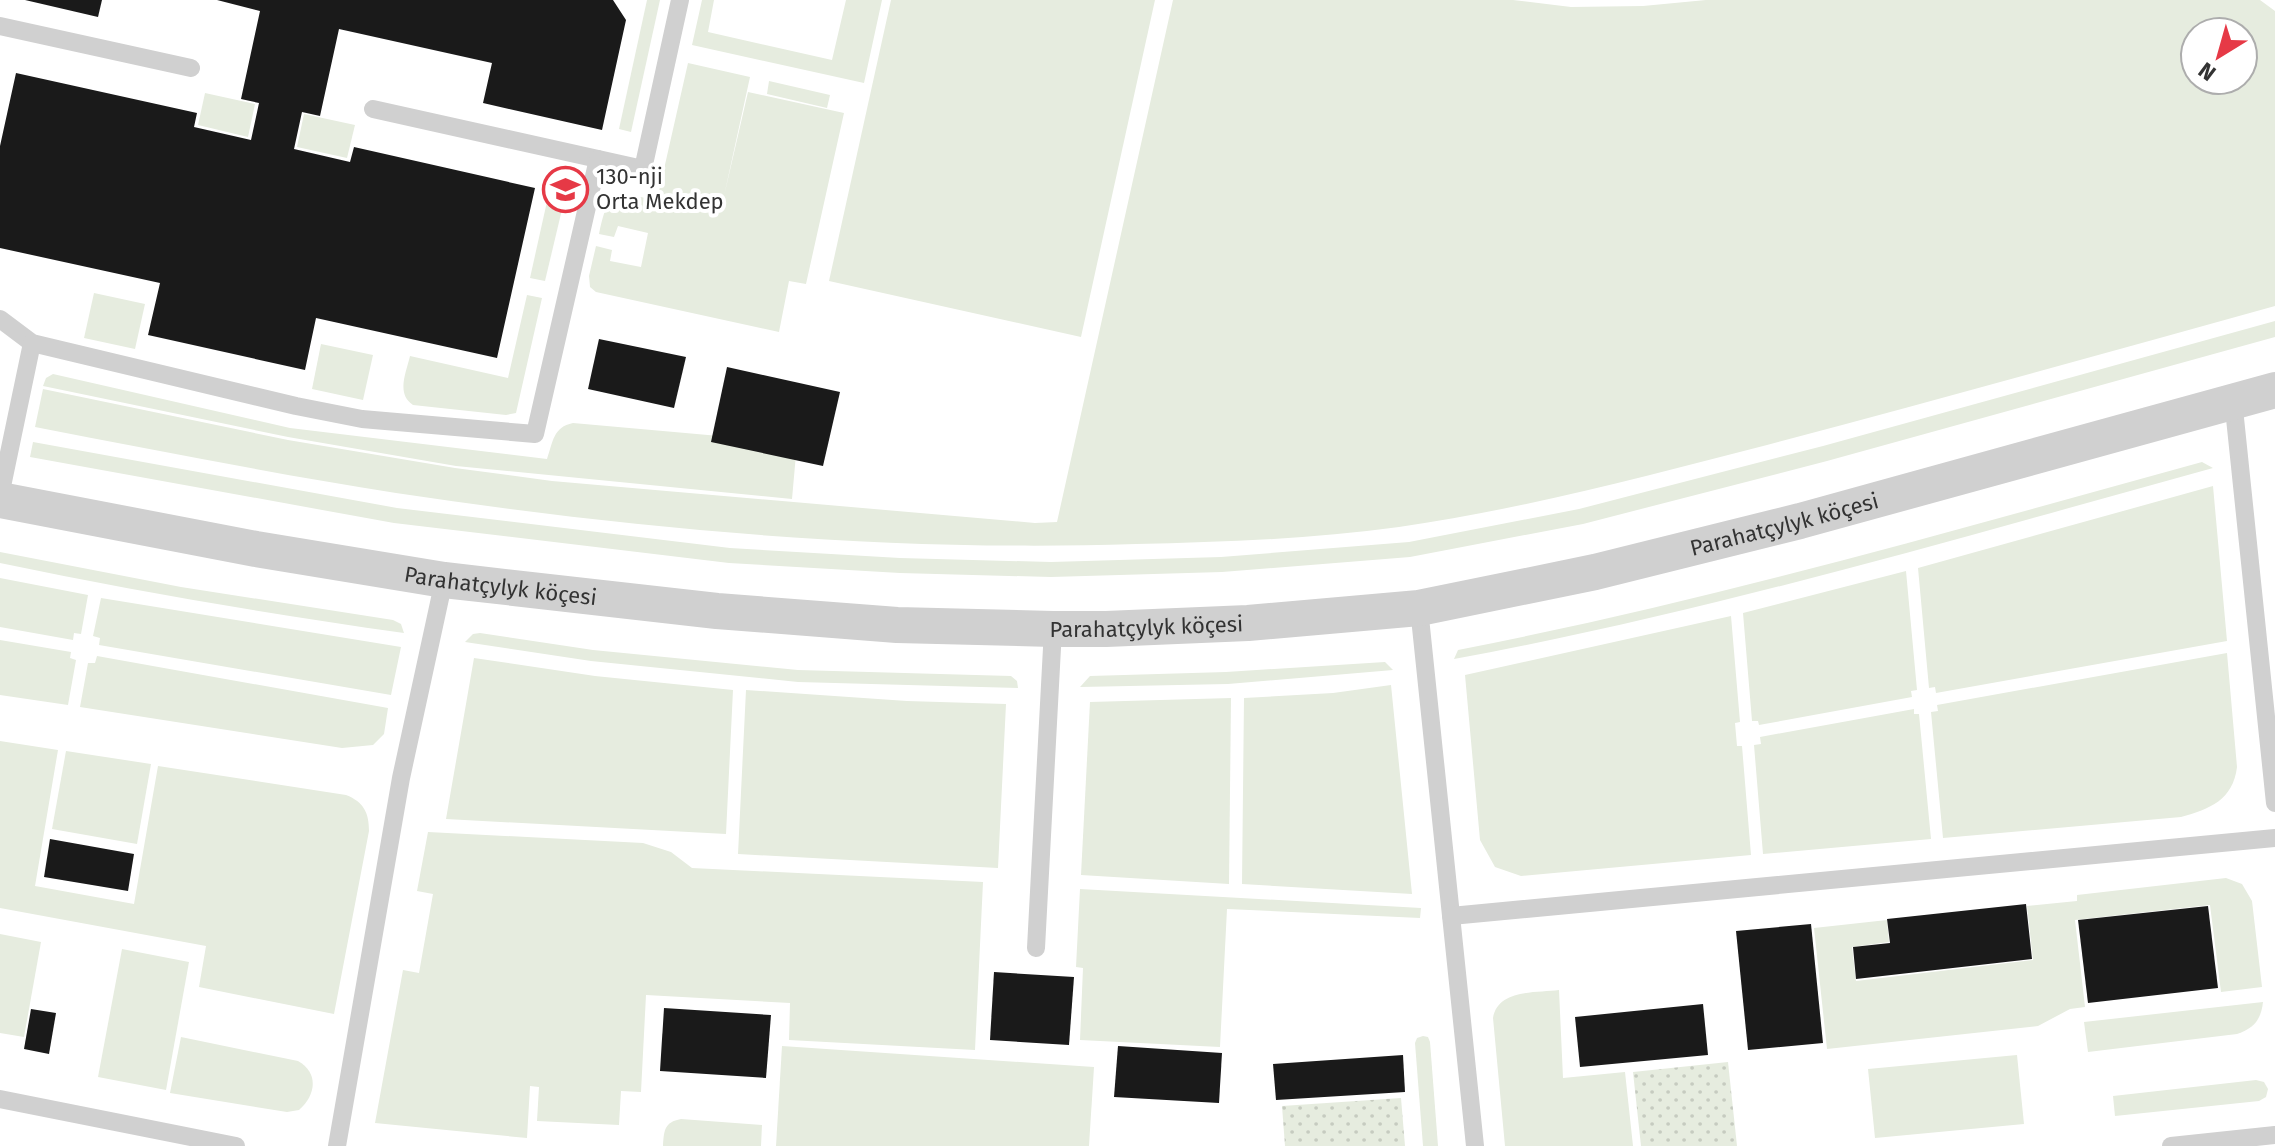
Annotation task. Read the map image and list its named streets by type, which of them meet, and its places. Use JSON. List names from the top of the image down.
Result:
{
  "streets": {
    "street": ["Parahatçylyk köçesi"]
  },
  "places": {
    "school or university": ["130-nji Orta Mekdep"]
  },
  "north": "bottom left"
}
